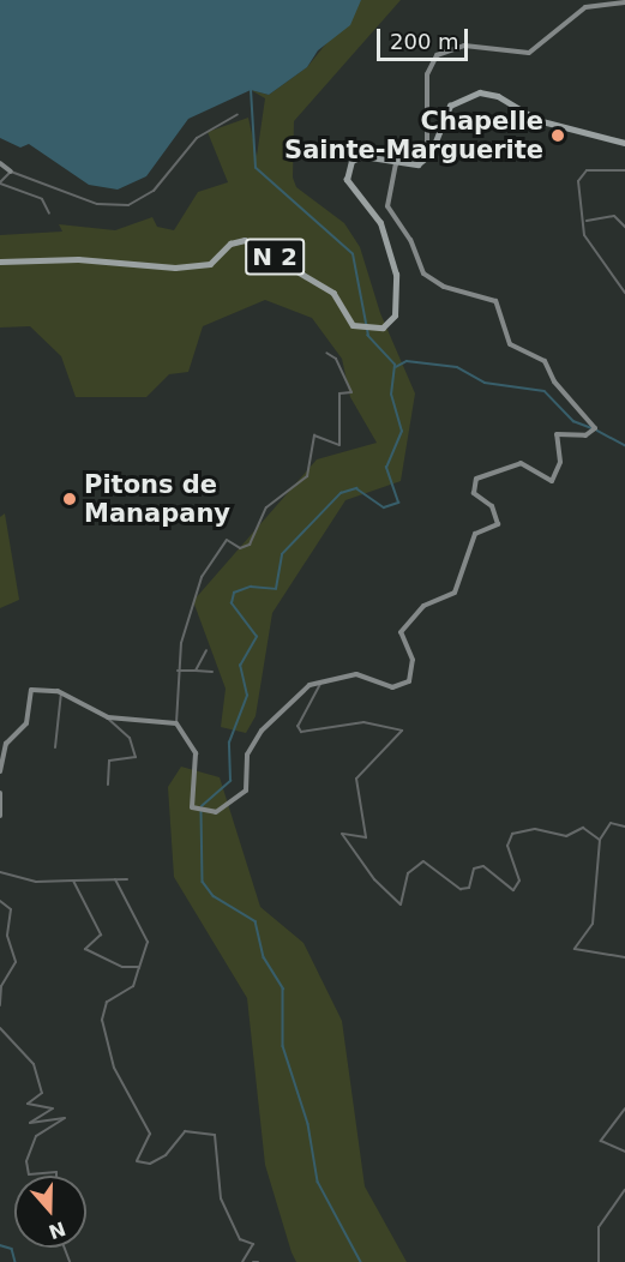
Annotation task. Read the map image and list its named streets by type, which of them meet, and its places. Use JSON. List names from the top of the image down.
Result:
{
  "streets": {
    "main road": ["N 2"]
  },
  "places": ["Chapelle Sainte-Marguerite", "Pitons de Manapany"],
  "scale_bar": "200 m",
  "north": "bottom"
}
